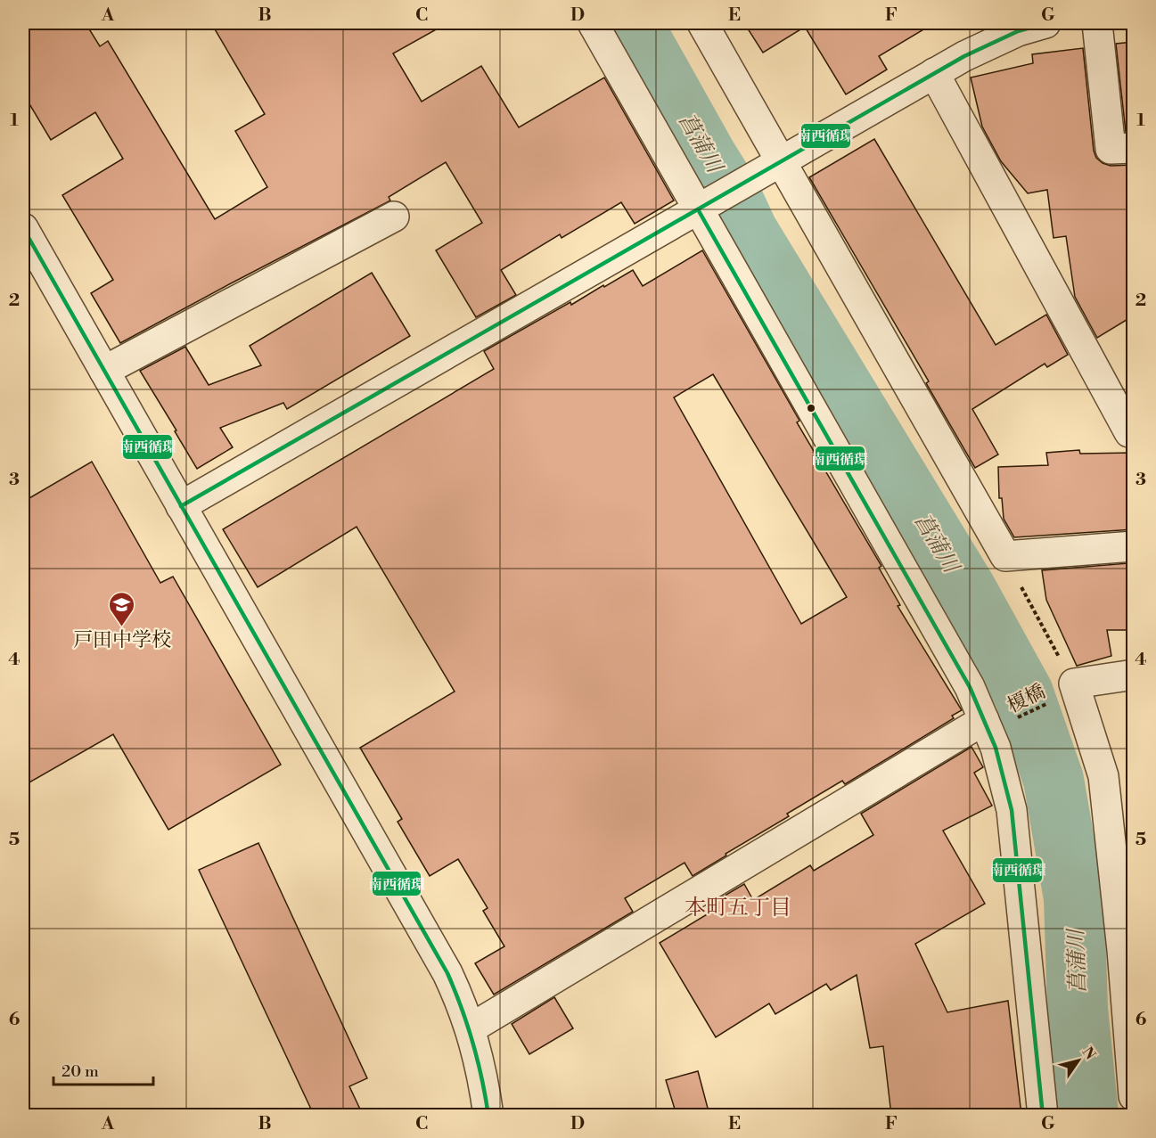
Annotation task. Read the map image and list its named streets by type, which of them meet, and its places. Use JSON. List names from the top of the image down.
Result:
{
  "streets": {
    "path": ["榎橋"]
  },
  "districts": ["本町五丁目"],
  "water": ["菖蒲川"],
  "places": {
    "school or university": ["戸田中学校"]
  },
  "lines": ["transit line 南西循環"],
  "scale_bar": "20 m",
  "north": "top right",
  "grid": {
    "columns": [
      "A",
      "B",
      "C",
      "D",
      "E",
      "F",
      "G"
    ],
    "rows": [
      "1",
      "2",
      "3",
      "4",
      "5",
      "6"
    ]
  }
}
